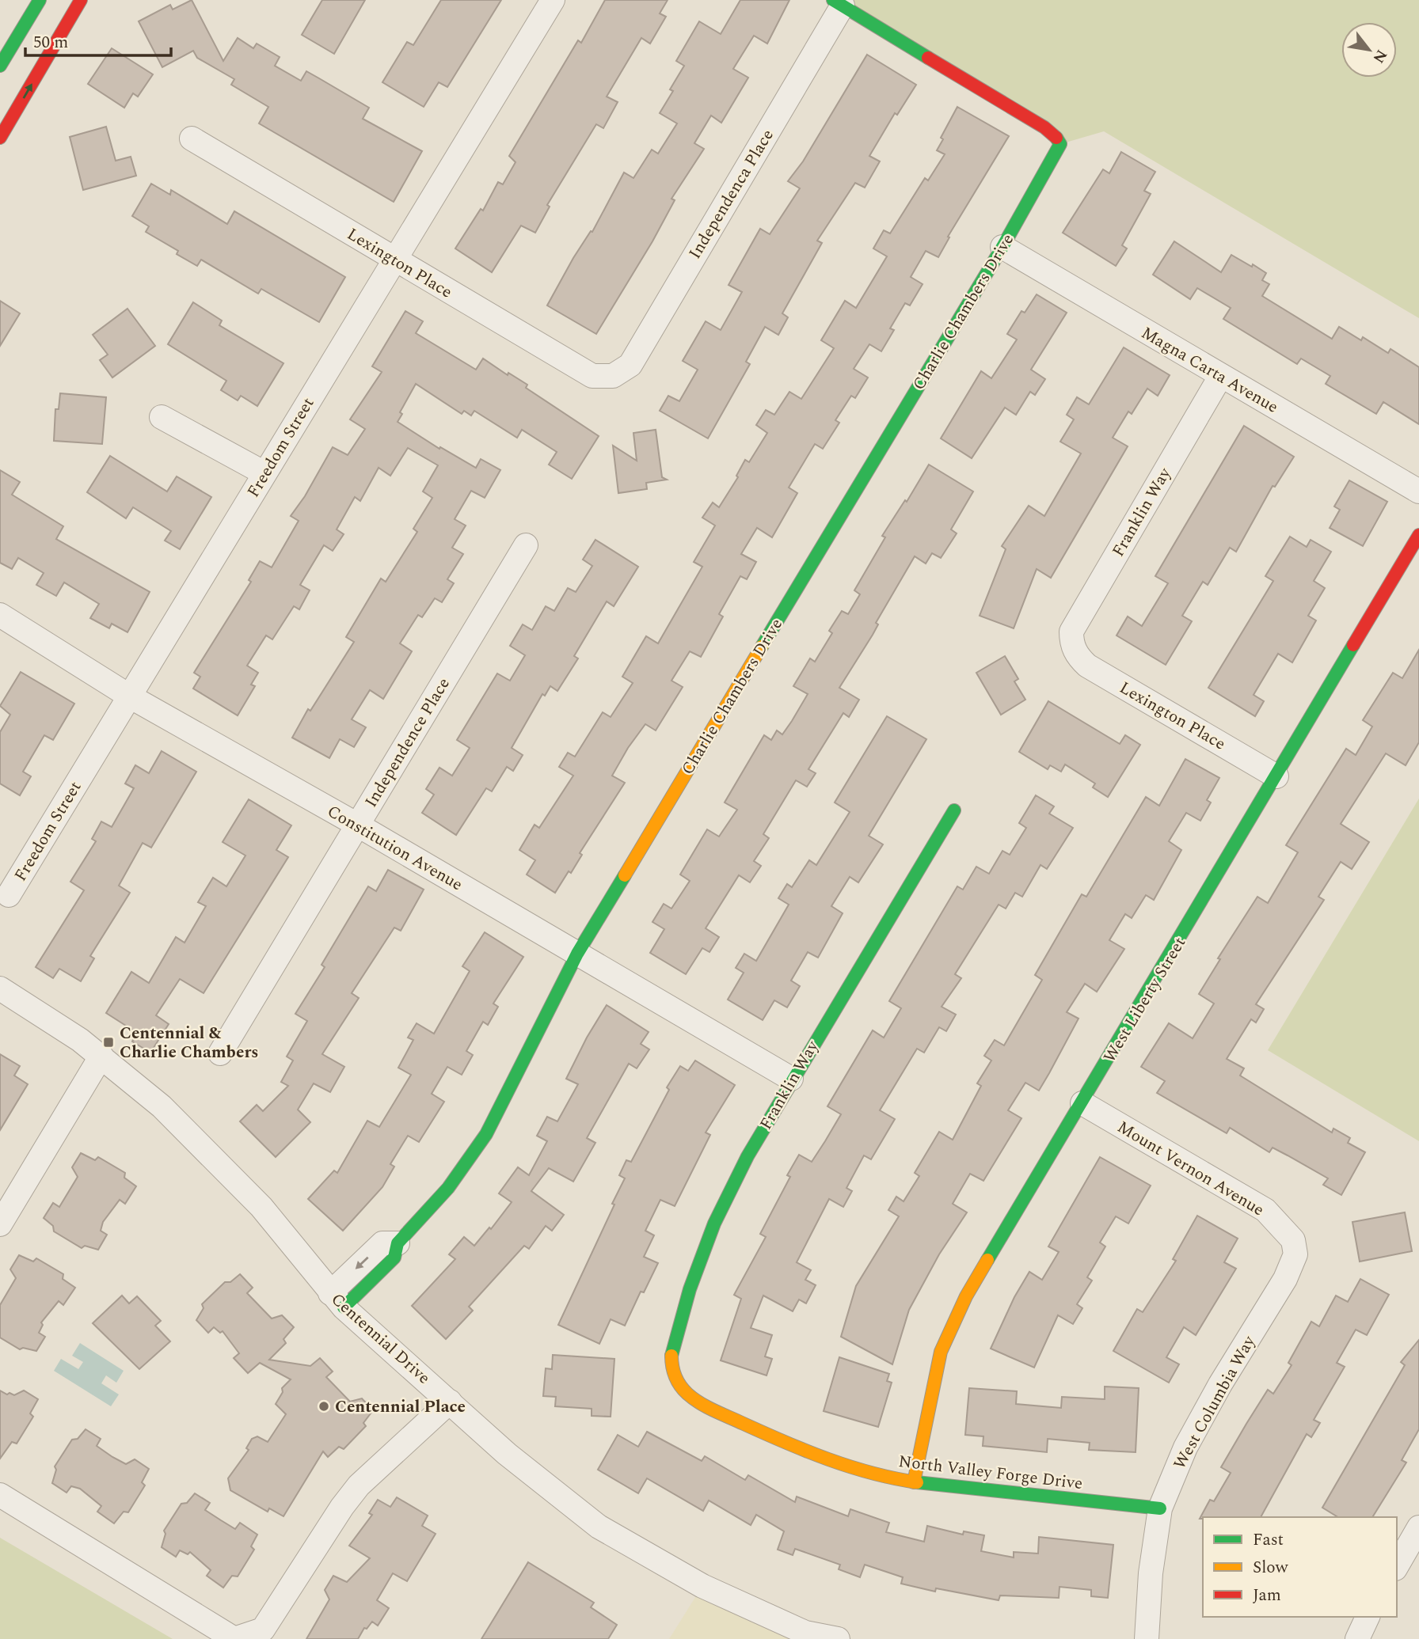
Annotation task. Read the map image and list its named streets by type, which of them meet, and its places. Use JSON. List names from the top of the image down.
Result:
{
  "streets": {
    "street": [
      "Independenca Place",
      "Lexington Place",
      "Charlie Chambers Drive",
      "Magna Carta Avenue",
      "Freedom Street",
      "Franklin Way",
      "Independence Place",
      "Constitution Avenue",
      "West Liberty Street",
      "Mount Vernon Avenue",
      "Centennial Drive",
      "West Columbia Way",
      "North Valley Forge Drive"
    ]
  },
  "crossings": [
    ["Independenca Place", "Lexington Place"],
    ["Independenca Place", "Charlie Chambers Drive"],
    ["Lexington Place", "Freedom Street"],
    ["Lexington Place", "Franklin Way"],
    ["Lexington Place", "West Liberty Street"],
    ["Charlie Chambers Drive", "Magna Carta Avenue"],
    ["Charlie Chambers Drive", "Constitution Avenue"],
    ["Charlie Chambers Drive", "Centennial Drive"],
    ["Magna Carta Avenue", "Franklin Way"],
    ["Freedom Street", "Constitution Avenue"],
    ["Franklin Way", "Constitution Avenue"],
    ["Franklin Way", "North Valley Forge Drive"],
    ["Independence Place", "Constitution Avenue"],
    ["West Liberty Street", "Mount Vernon Avenue"],
    ["West Liberty Street", "North Valley Forge Drive"],
    ["Mount Vernon Avenue", "West Columbia Way"],
    ["West Columbia Way", "North Valley Forge Drive"]
  ],
  "places": {
    "transit": ["Centennial & Charlie Chambers"],
    "other": ["Centennial Place"]
  },
  "legend": ["Fast", "Slow", "Jam"],
  "scale_bar": "50 m",
  "north": "bottom right"
}
